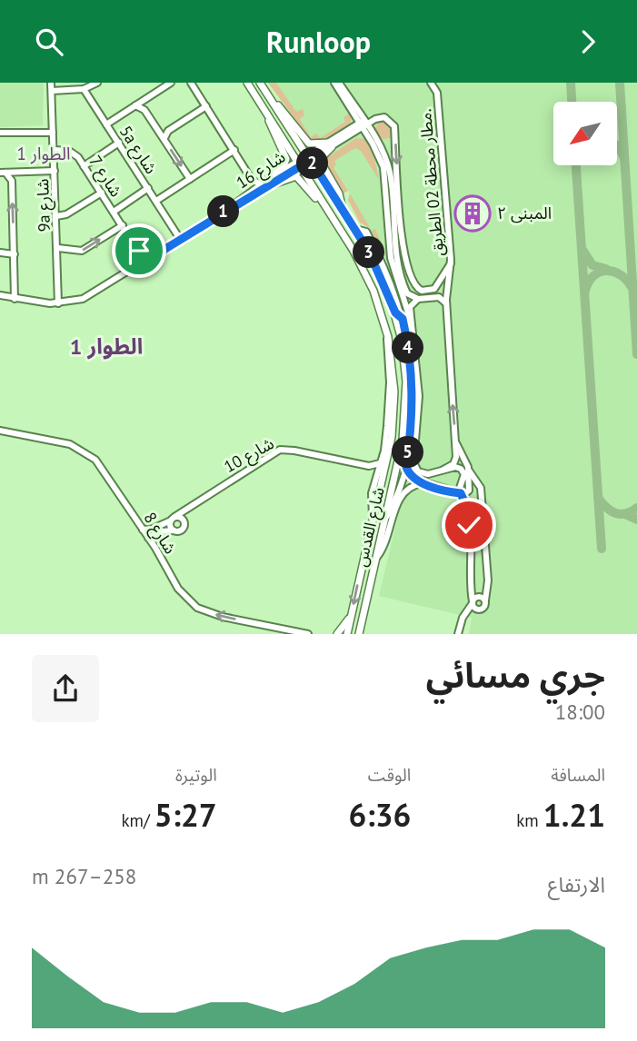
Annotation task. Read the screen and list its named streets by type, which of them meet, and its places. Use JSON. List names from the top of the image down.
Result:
{
  "streets": {
    "main road": ["شارع القدس"],
    "street": [
      "5a شارع",
      "شارع 16",
      "شارع 7",
      "مطار محطة 02 الطريق.",
      "9a شارع",
      "شارع 10",
      "شارع 8"
    ]
  },
  "crossings": [
    ["5a شارع", "شارع 16"],
    ["شارع 16", "شارع 7"],
    ["شارع 16", "9a شارع"],
    ["شارع 16", "شارع القدس"],
    ["شارع 7", "9a شارع"]
  ],
  "one_way": ["شارع 8"],
  "districts": ["الطوار 1", "الطوار 1"],
  "places": {
    "building": ["المبنى ٢"]
  },
  "north": "bottom left",
  "page": {
    "header": "Runloop",
    "pins": [
      "2",
      "1",
      "3",
      "4",
      "5"
    ],
    "heading": ["جري مسائي", "18:00"],
    "stats": [
      ["المسافة", "1.21 km"],
      ["الوقت", "6:36"],
      ["الوتيرة", "5:27 /km"]
    ],
    "chart": ["الارتفاع", "258–267 m"]
  }
}
